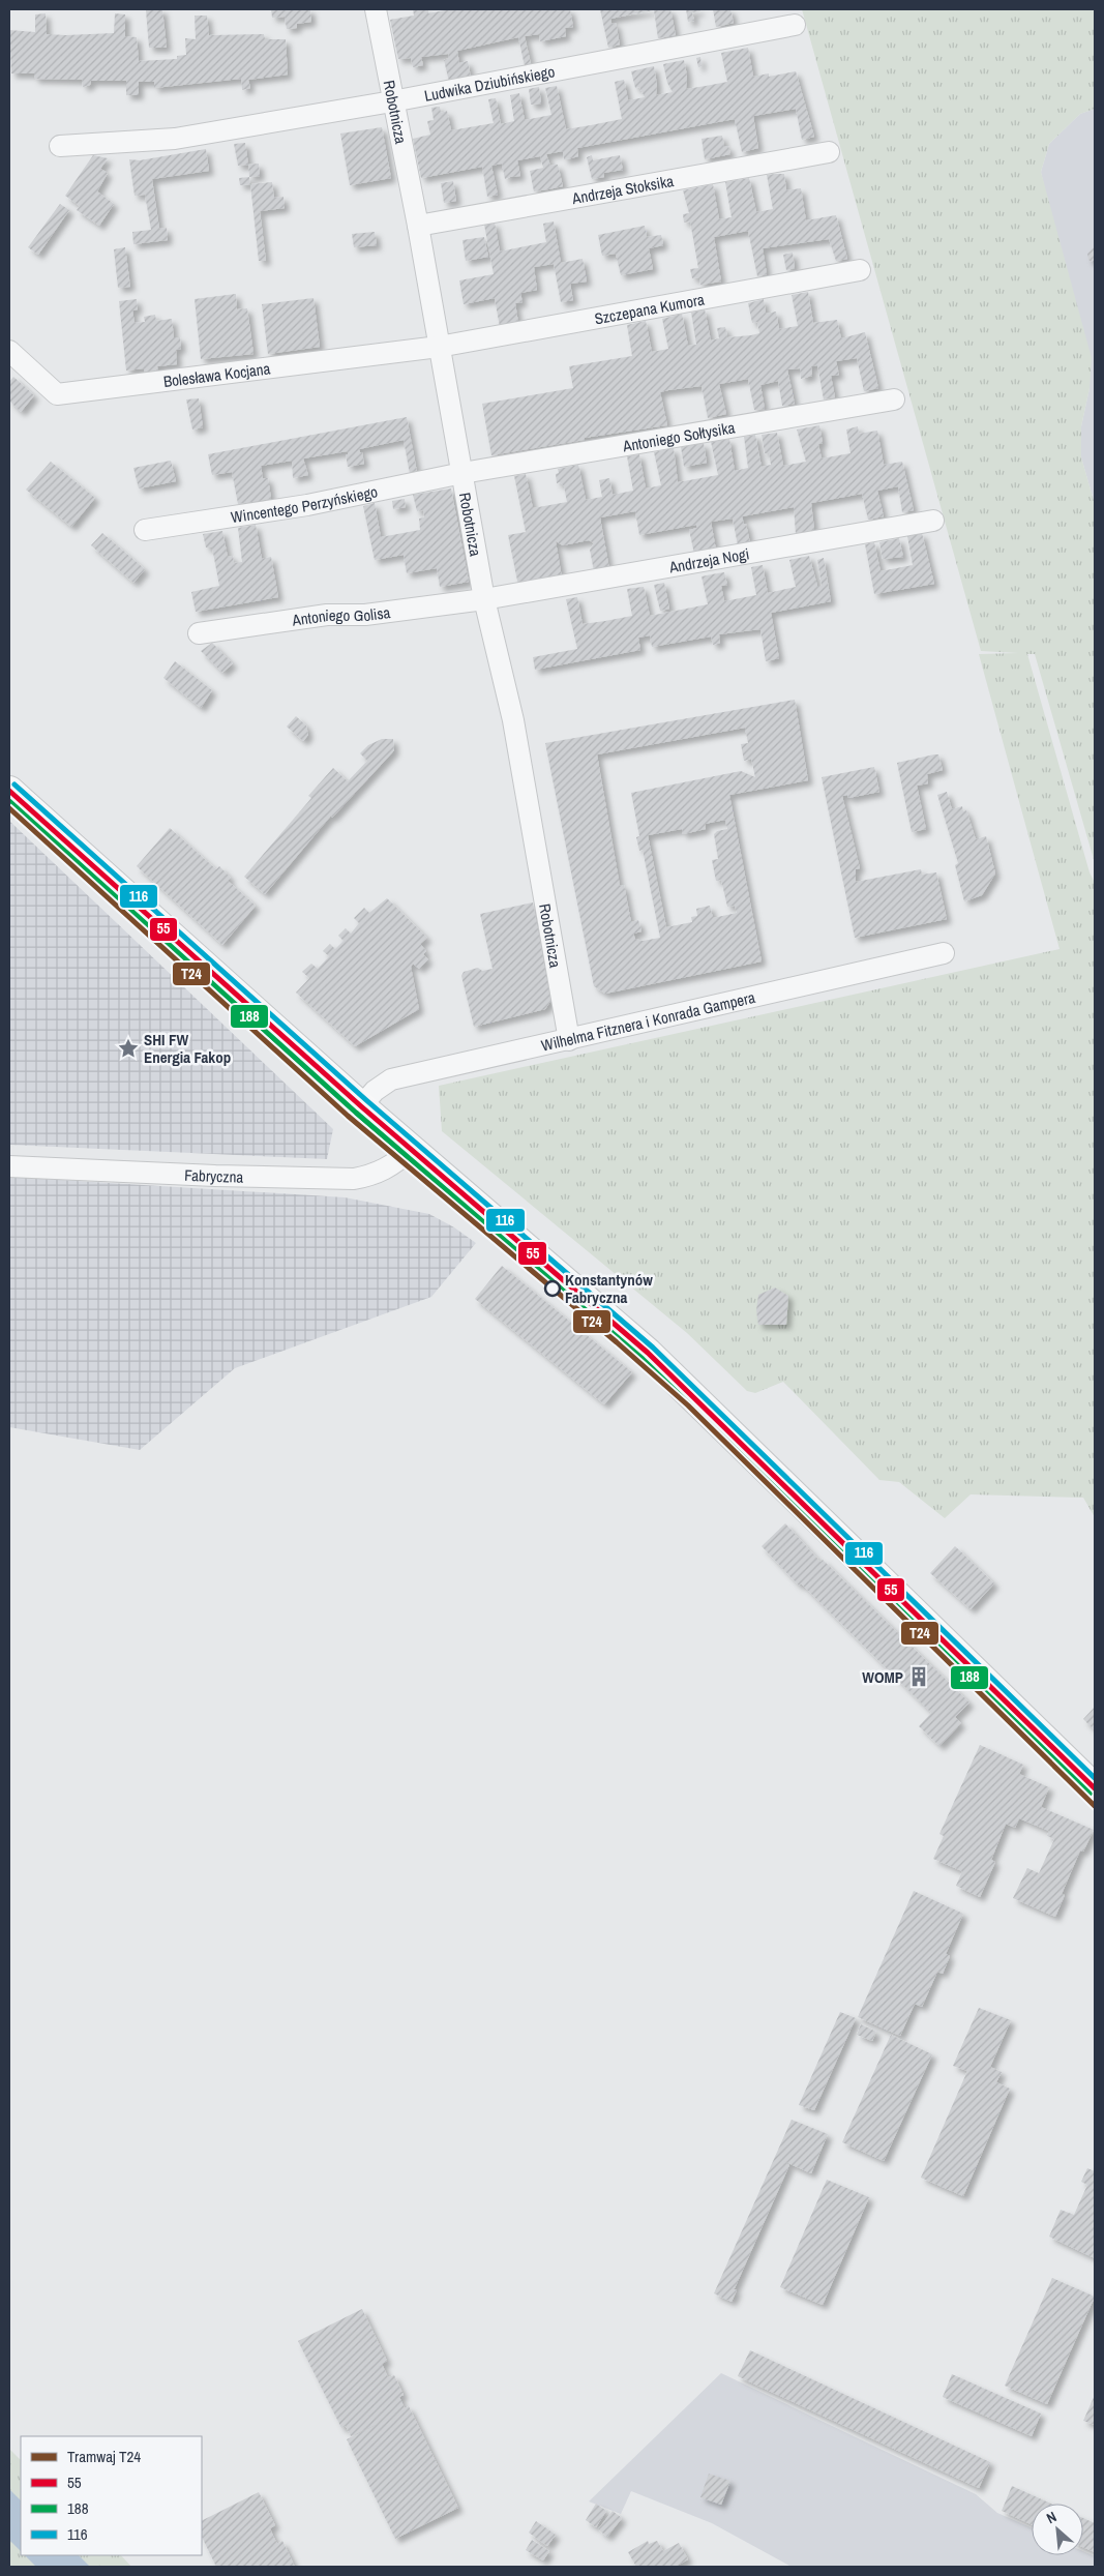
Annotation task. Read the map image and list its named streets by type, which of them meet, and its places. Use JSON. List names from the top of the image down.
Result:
{
  "streets": {
    "street": [
      "Ludwika Dziubińskiego",
      "Robotnicza",
      "Andrzeja Stoksika",
      "Szczepana Kumora",
      "Bolesława Kocjana",
      "Antoniego Sołtysika",
      "Wincentego Perzyńskiego",
      "Andrzeja Nogi",
      "Antoniego Golisa",
      "Wilhelma Fitznera i Konrada Gampera",
      "Fabryczna"
    ]
  },
  "crossings": [
    ["Ludwika Dziubińskiego", "Robotnicza"],
    ["Robotnicza", "Andrzeja Stoksika"],
    ["Robotnicza", "Szczepana Kumora"],
    ["Robotnicza", "Bolesława Kocjana"],
    ["Robotnicza", "Antoniego Sołtysika"],
    ["Robotnicza", "Wincentego Perzyńskiego"],
    ["Robotnicza", "Andrzeja Nogi"],
    ["Robotnicza", "Antoniego Golisa"],
    ["Robotnicza", "Wilhelma Fitznera i Konrada Gampera"],
    ["Szczepana Kumora", "Bolesława Kocjana"],
    ["Antoniego Sołtysika", "Wincentego Perzyńskiego"],
    ["Andrzeja Nogi", "Antoniego Golisa"]
  ],
  "places": {
    "place": ["SHI FW Energia Fakop"],
    "other": ["Konstantynów Fabryczna"],
    "building": ["WOMP"]
  },
  "lines": [
    "transit line 116",
    "transit line 55",
    "transit line 188",
    "tram line T24"
  ],
  "legend": [
    "Tramwaj T24",
    "55",
    "188",
    "116"
  ],
  "north": "top left"
}
